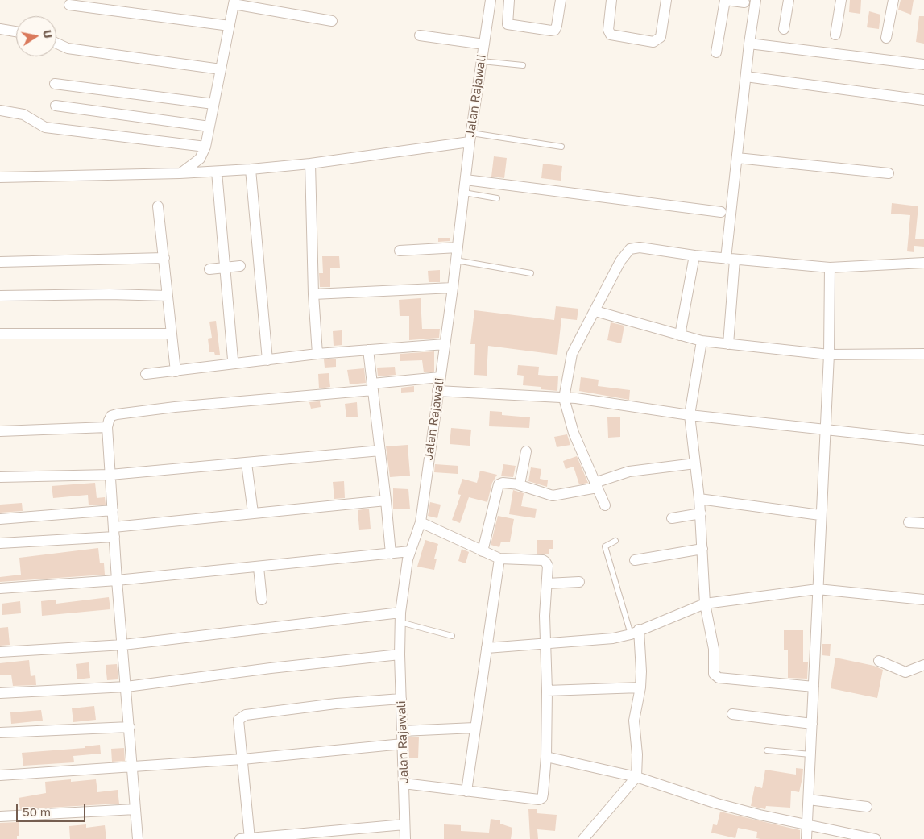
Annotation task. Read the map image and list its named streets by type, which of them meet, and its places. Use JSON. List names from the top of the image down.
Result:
{
  "streets": {
    "street": ["Jalan Rajawali"]
  },
  "scale_bar": "50 m",
  "north": "right"
}
